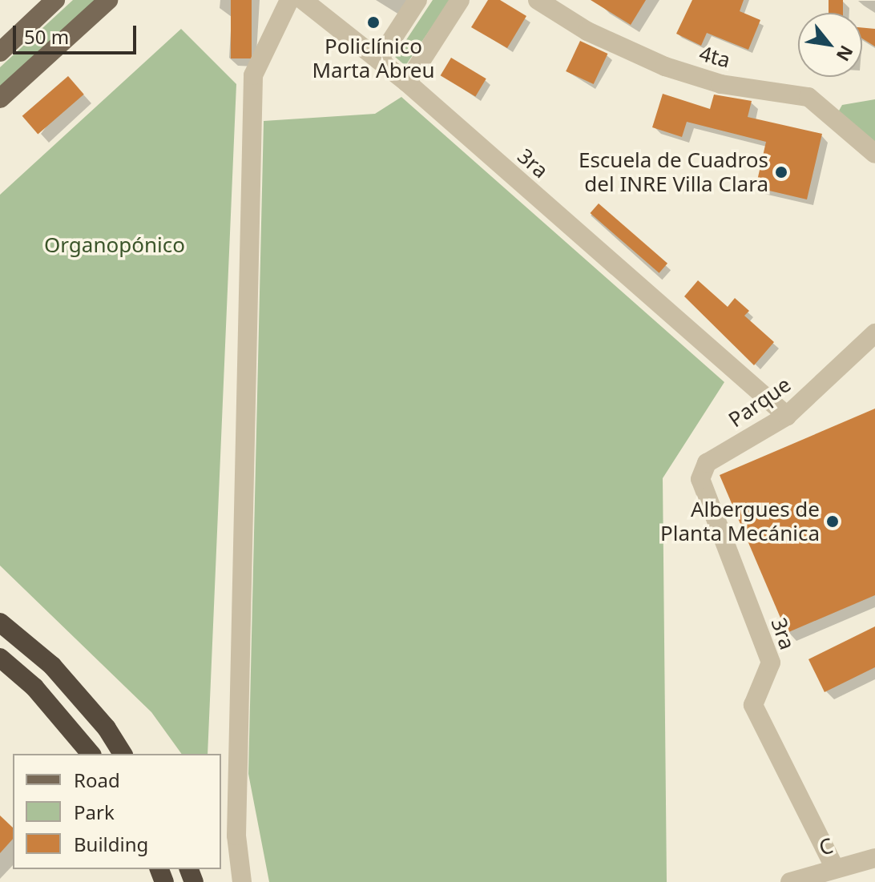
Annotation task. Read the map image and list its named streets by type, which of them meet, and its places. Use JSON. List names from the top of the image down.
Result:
{
  "streets": {
    "street": [
      "4ta",
      "3ra",
      "Parque",
      "C"
    ]
  },
  "crossings": [
    ["3ra", "Parque"],
    ["3ra", "C"]
  ],
  "parks": ["Organopónico"],
  "places": ["Policlínico Marta Abreu", "Escuela de Cuadros del INRE Villa Clara", "Albergues de Planta Mecánica"],
  "legend": ["Road", "Park", "Building"],
  "scale_bar": "50 m",
  "north": "bottom right"
}
